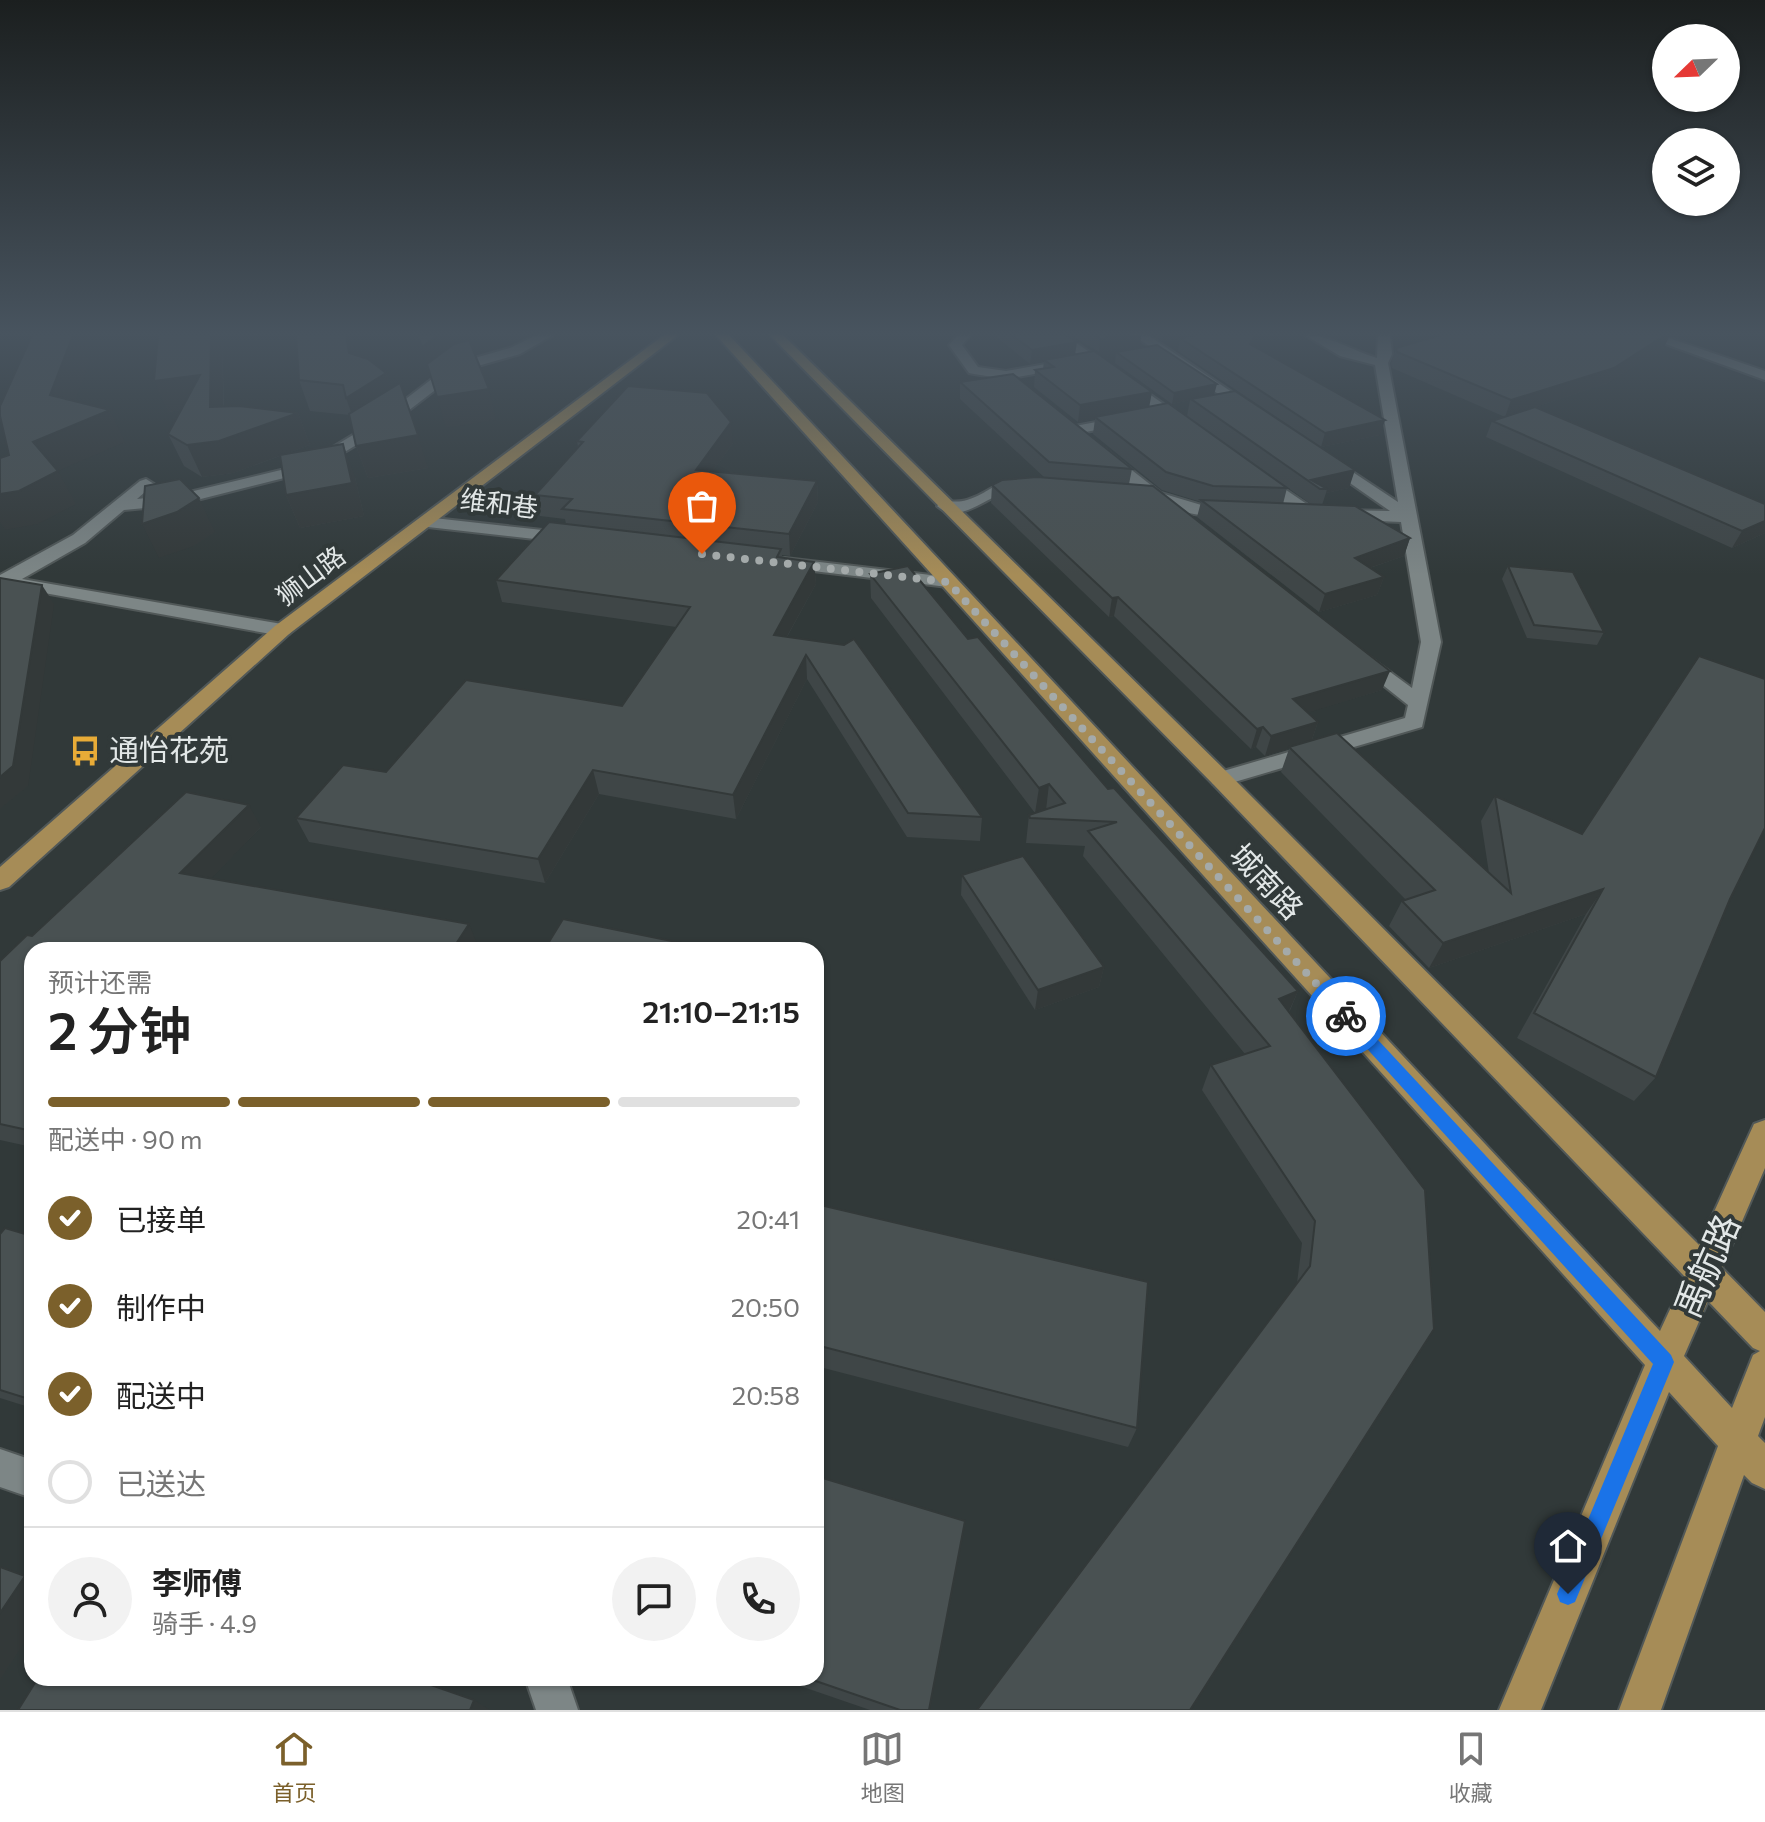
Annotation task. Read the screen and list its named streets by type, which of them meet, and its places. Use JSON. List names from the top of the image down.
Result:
{
  "streets": {
    "main road": ["狮山路", "城南路", "禹航路"],
    "street": ["维和巷"]
  },
  "crossings": [
    ["维和巷", "狮山路"],
    ["城南路", "禹航路"]
  ],
  "places": {
    "bus stop": ["通怡花苑"]
  },
  "north": "bottom left",
  "page": {
    "heading": ["2 分钟", "预计还需", "21:10–21:15"],
    "panel": ["李师傅", "骑手 · 4.9"],
    "bar": "配送中 · 90 m",
    "list": [
      ["已接单", "20:41"],
      ["制作中", "20:50"],
      ["配送中", "20:58"],
      "已送达"
    ],
    "tabs": ["首页", "地图", "收藏"]
  }
}
